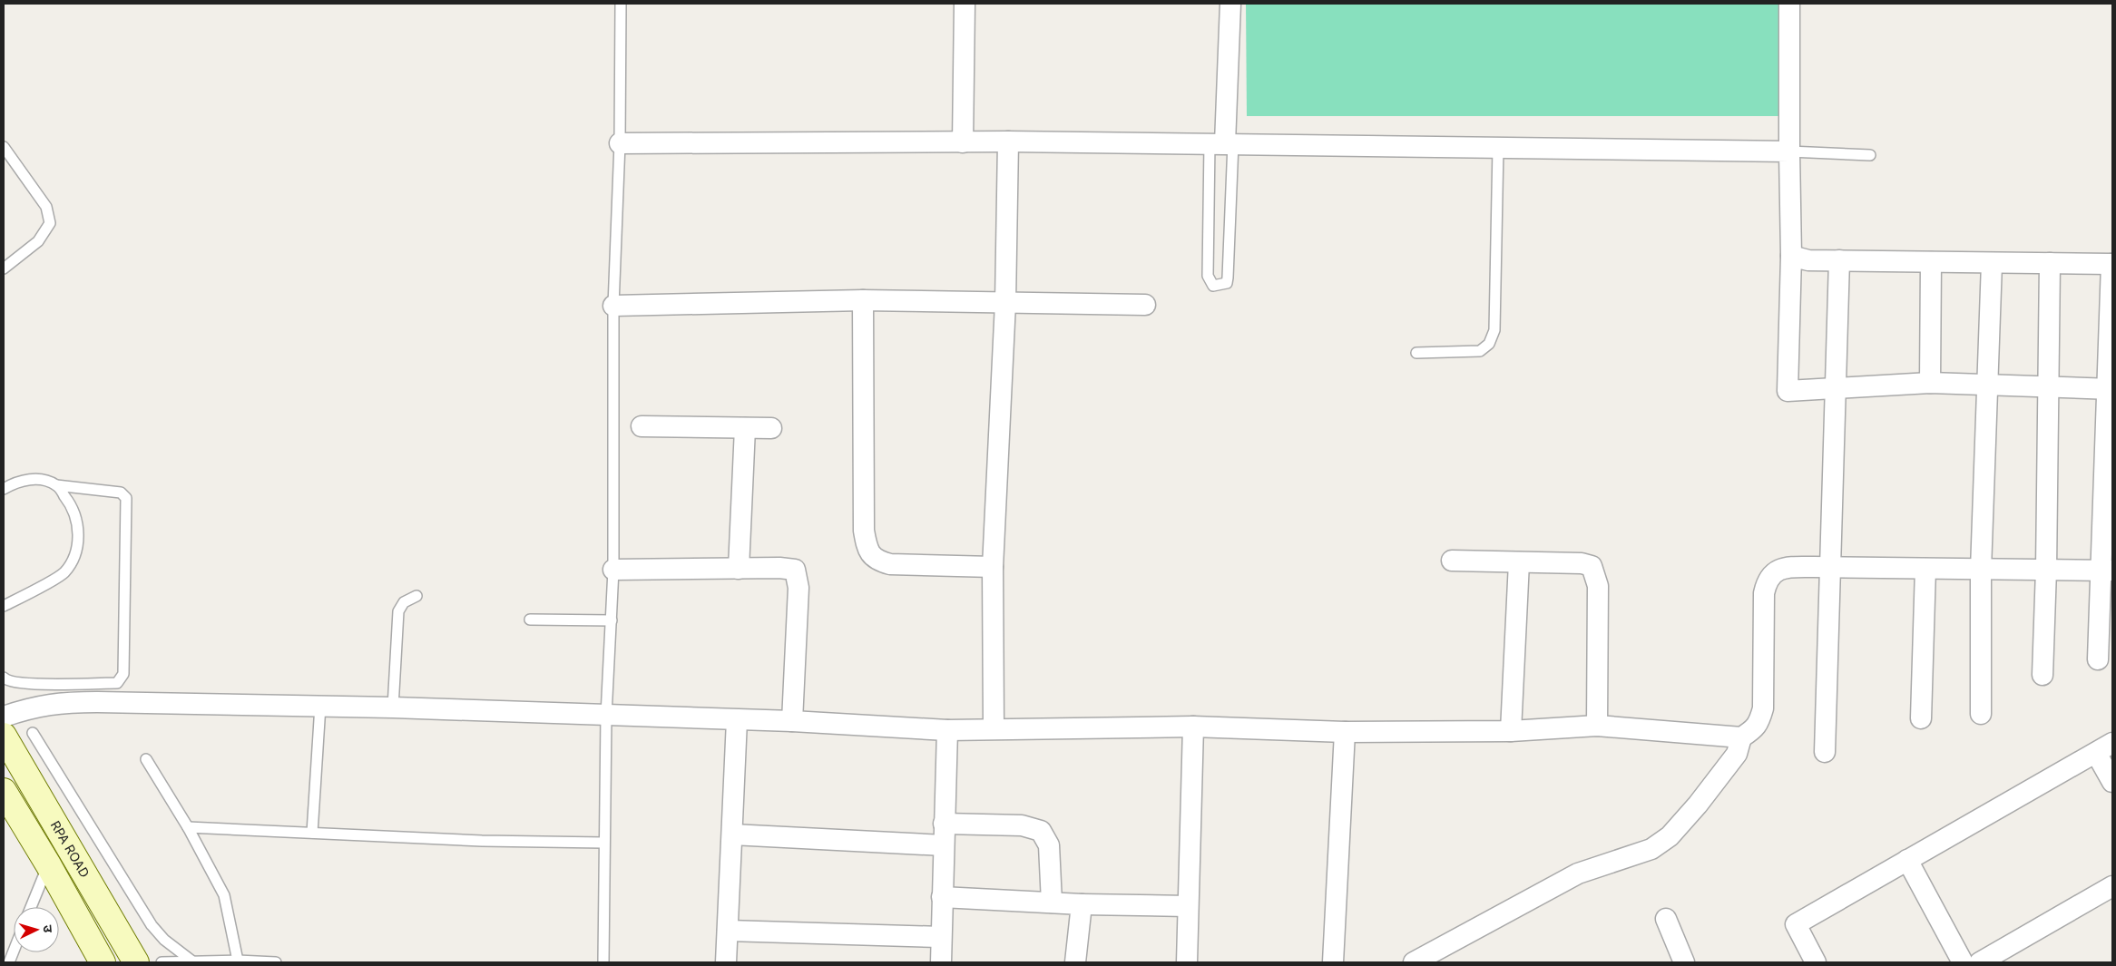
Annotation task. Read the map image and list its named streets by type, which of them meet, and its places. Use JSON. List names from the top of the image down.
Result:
{
  "streets": {
    "street": ["RPA ROAD"]
  },
  "north": "right"
}
